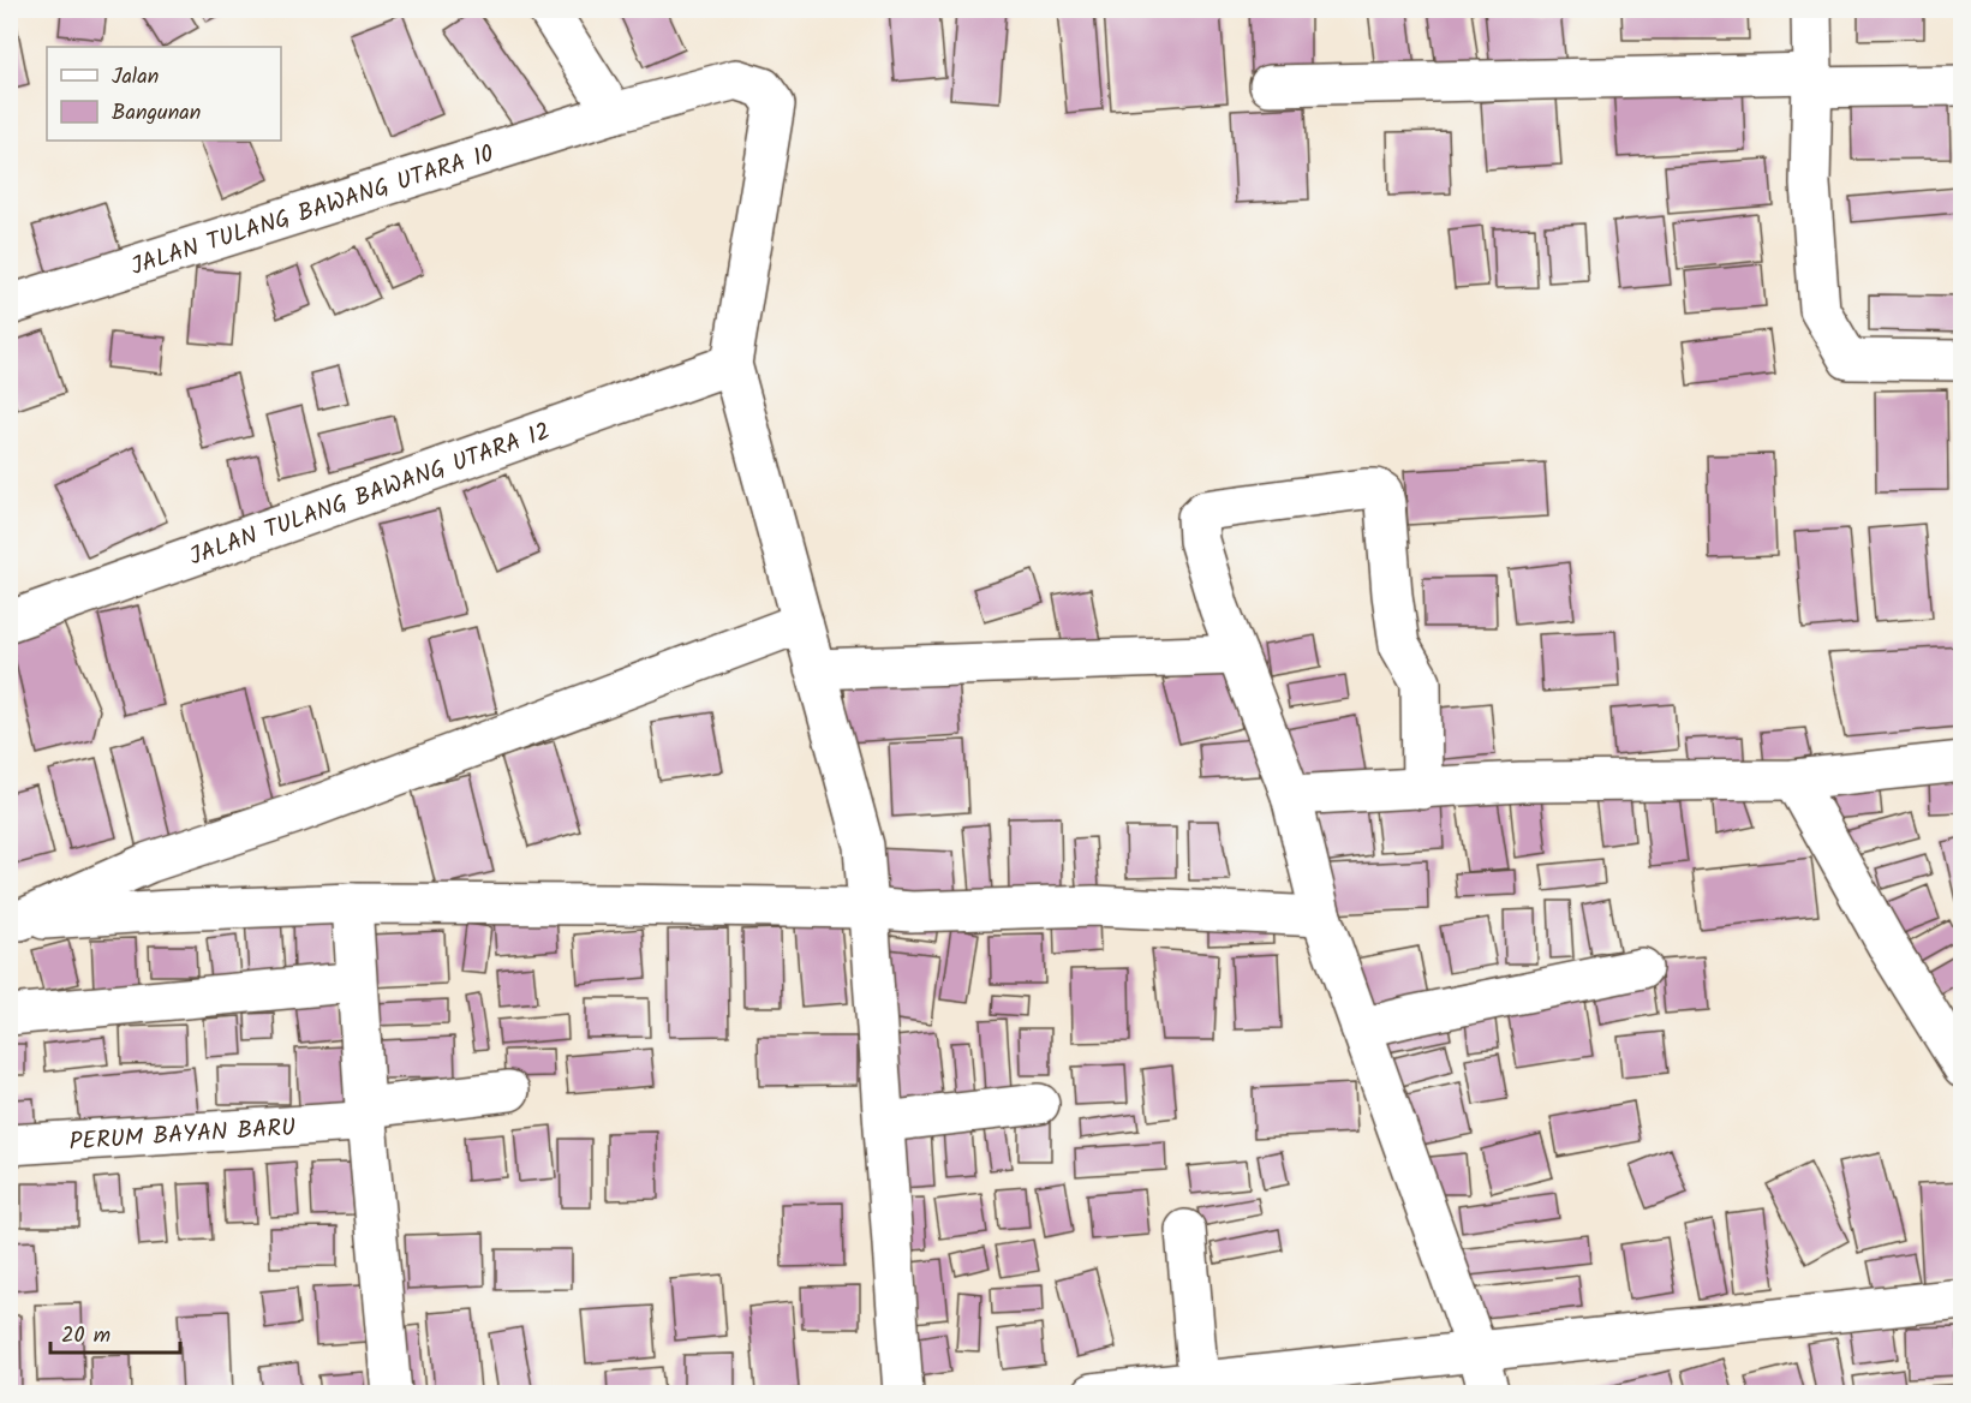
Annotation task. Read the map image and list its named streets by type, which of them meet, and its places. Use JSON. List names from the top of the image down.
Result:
{
  "streets": {
    "street": ["JALAN TULANG BAWANG UTARA 10", "JALAN TULANG BAWANG UTARA 12", "PERUM BAYAN BARU"]
  },
  "crossings": [
    ["JALAN TULANG BAWANG UTARA 10", "JALAN TULANG BAWANG UTARA 12"]
  ],
  "legend": ["Jalan", "Bangunan"],
  "scale_bar": "20 m"
}
